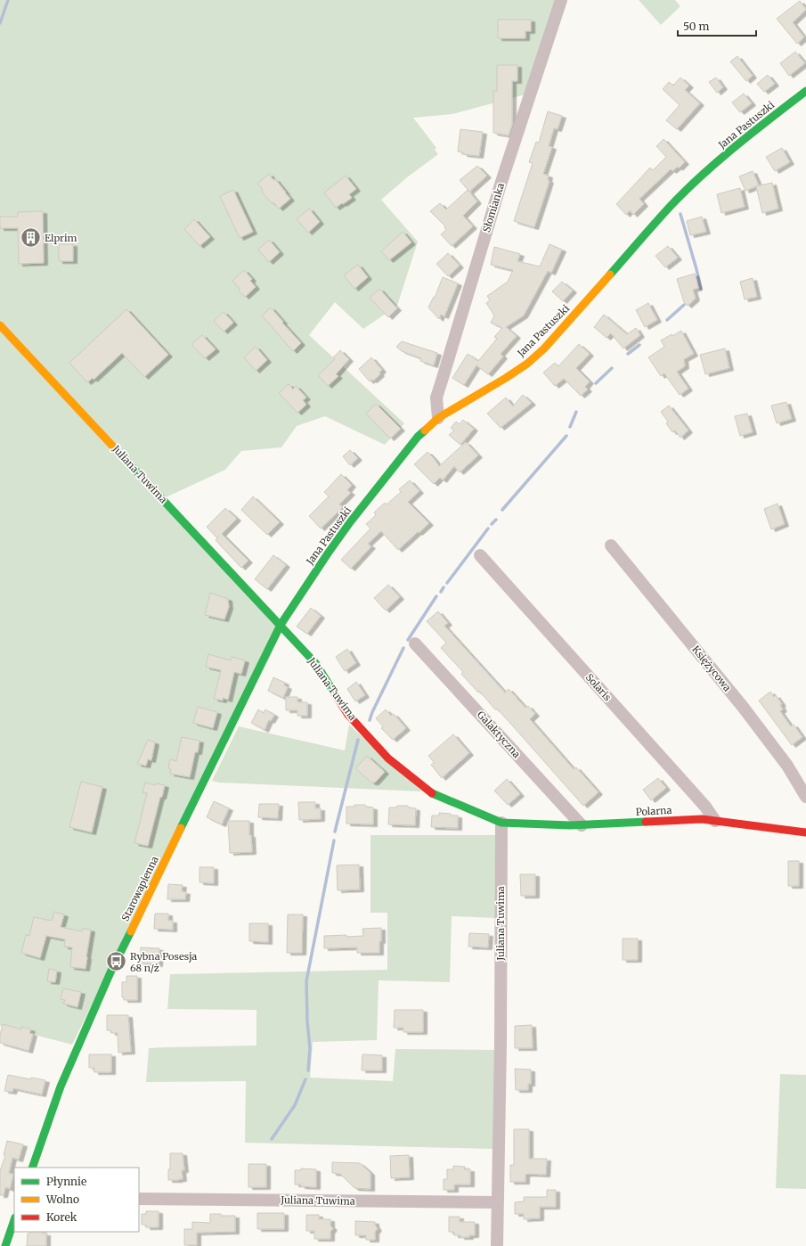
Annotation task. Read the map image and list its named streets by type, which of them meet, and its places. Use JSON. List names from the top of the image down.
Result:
{
  "streets": {
    "street": [
      "Jana Pastuszki",
      "Słomianka",
      "Juliana Tuwima",
      "Księżycowa",
      "Solaris",
      "Galaktyczna",
      "Polarna",
      "Starowapienna"
    ]
  },
  "crossings": [
    ["Jana Pastuszki", "Słomianka"],
    ["Jana Pastuszki", "Juliana Tuwima"],
    ["Jana Pastuszki", "Starowapienna"],
    ["Juliana Tuwima", "Polarna"],
    ["Juliana Tuwima", "Starowapienna"],
    ["Solaris", "Polarna"],
    ["Galaktyczna", "Polarna"]
  ],
  "places": {
    "building": ["Elprim"],
    "bus stop": ["Rybna Posesja 68 n/ż"]
  },
  "legend": ["Płynnie", "Wolno", "Korek"],
  "scale_bar": "50 m"
}
